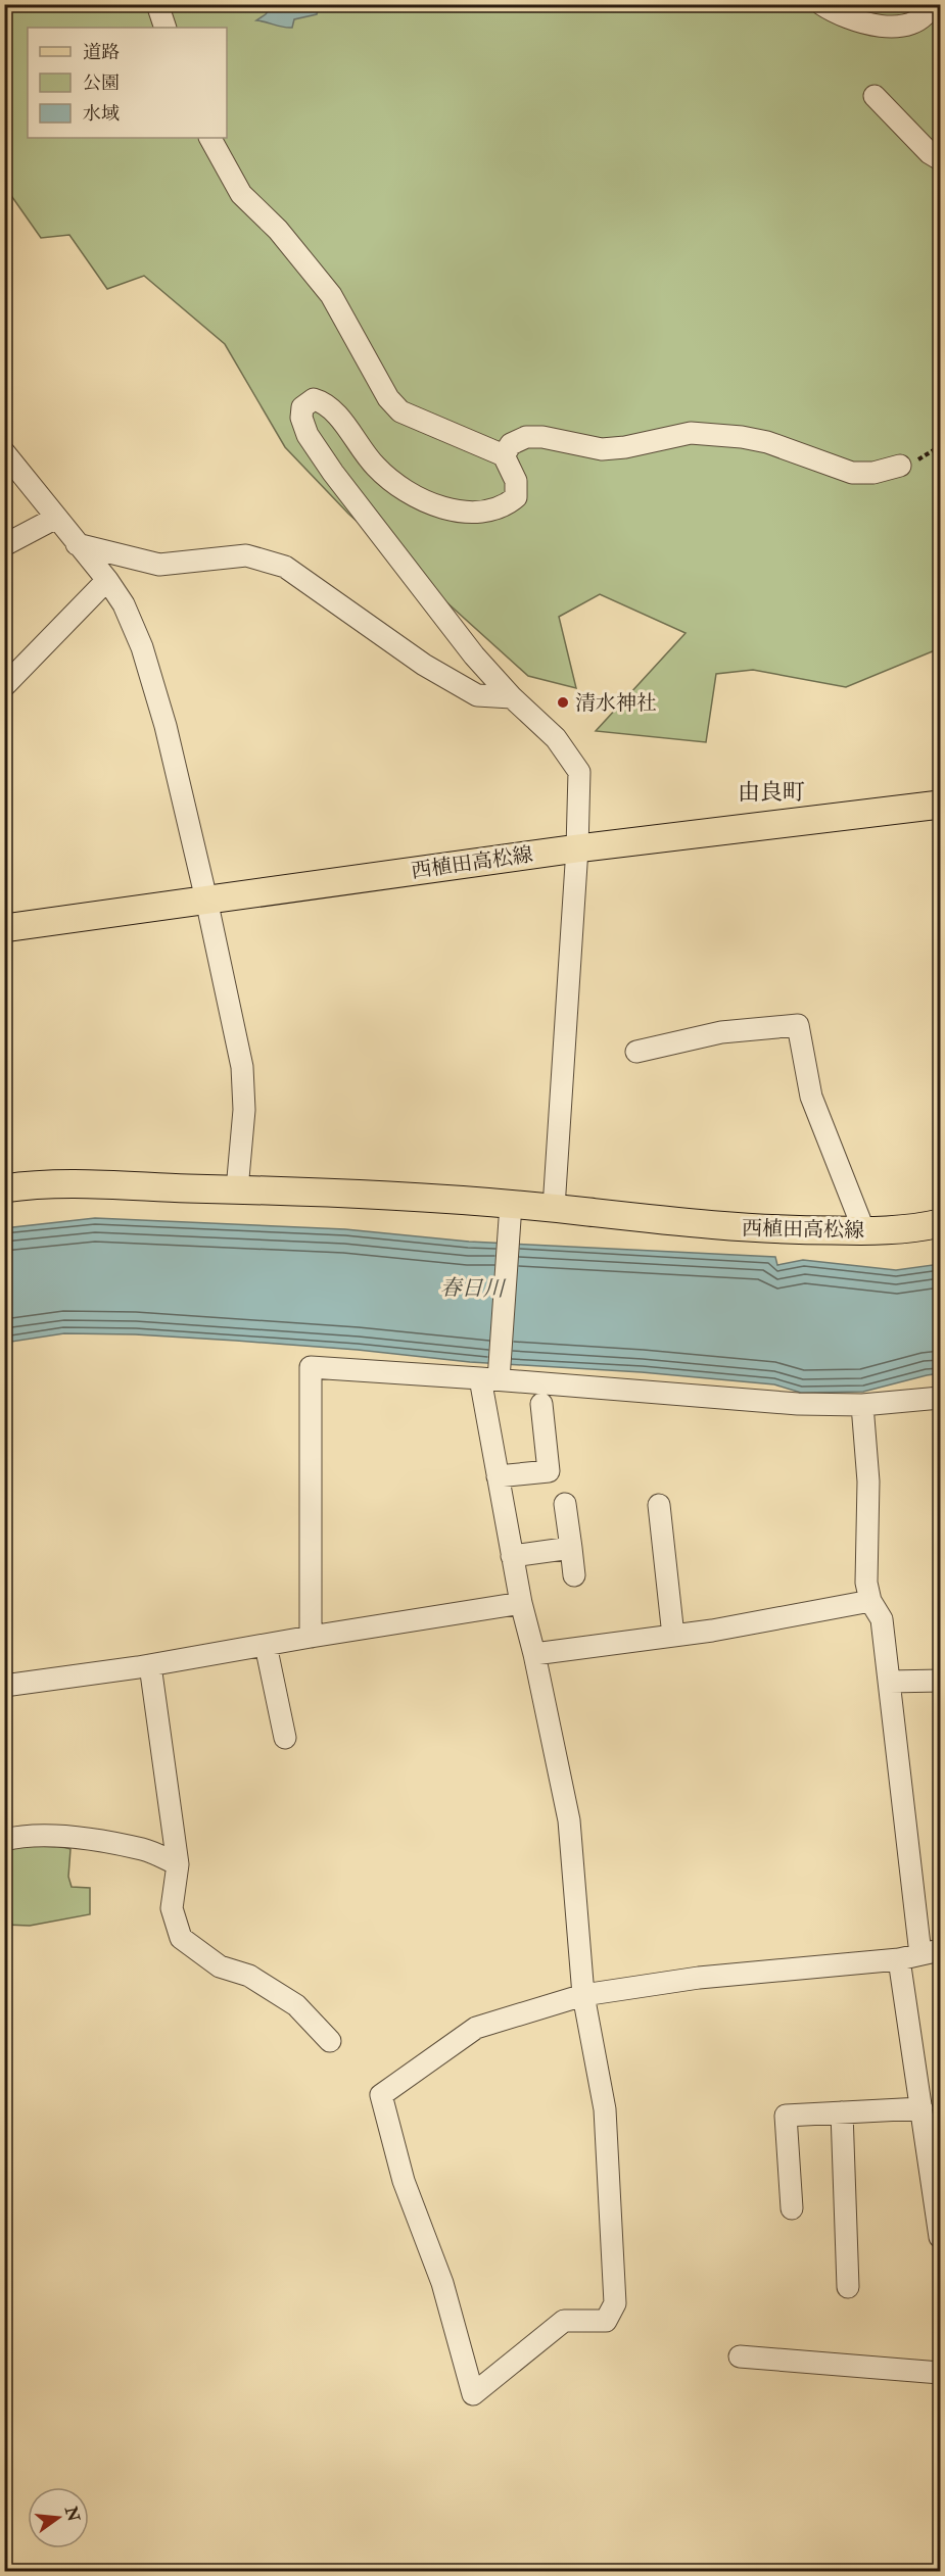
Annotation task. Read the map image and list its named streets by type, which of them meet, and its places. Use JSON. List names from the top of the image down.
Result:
{
  "streets": {
    "main road": ["西植田高松線"]
  },
  "districts": ["由良町"],
  "water": ["春日川"],
  "places": ["清水神社"],
  "legend": ["道路", "公園", "水域"],
  "north": "right"
}
